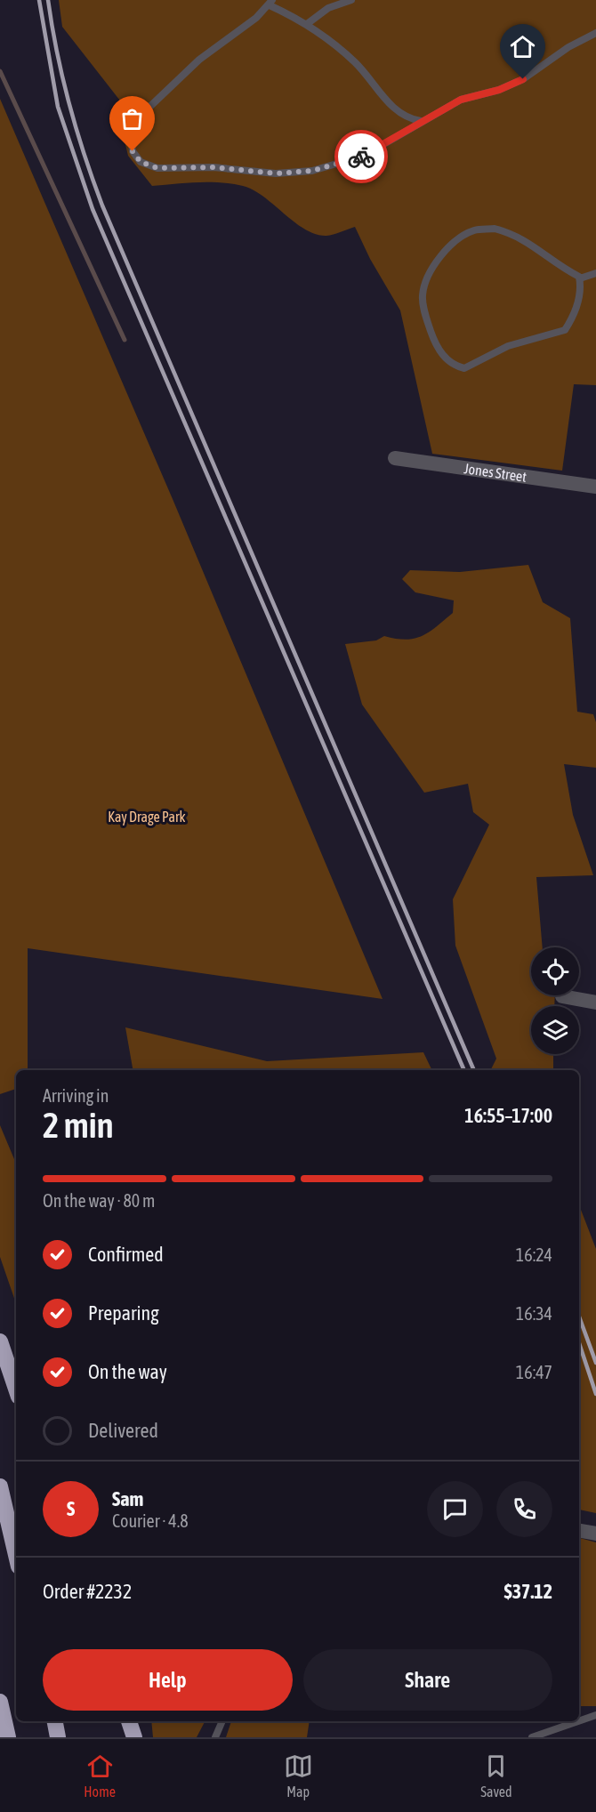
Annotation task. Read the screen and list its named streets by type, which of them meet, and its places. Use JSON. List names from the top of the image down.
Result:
{
  "streets": {
    "street": ["Jones Street"]
  },
  "parks": ["Kay Drage Park"],
  "page": {
    "heading": ["2 min", "Arriving in", "16:55–17:00"],
    "panel": [
      "Sam",
      "Courier · 4.8",
      "Order #2232",
      "$37.12"
    ],
    "bar": "On the way · 80 m",
    "list": [
      ["Confirmed", "16:24"],
      ["Preparing", "16:34"],
      ["On the way", "16:47"],
      "Delivered"
    ],
    "round": "S",
    "buttons": ["Help", "Share"],
    "tabs": ["Home", "Map", "Saved"]
  }
}
